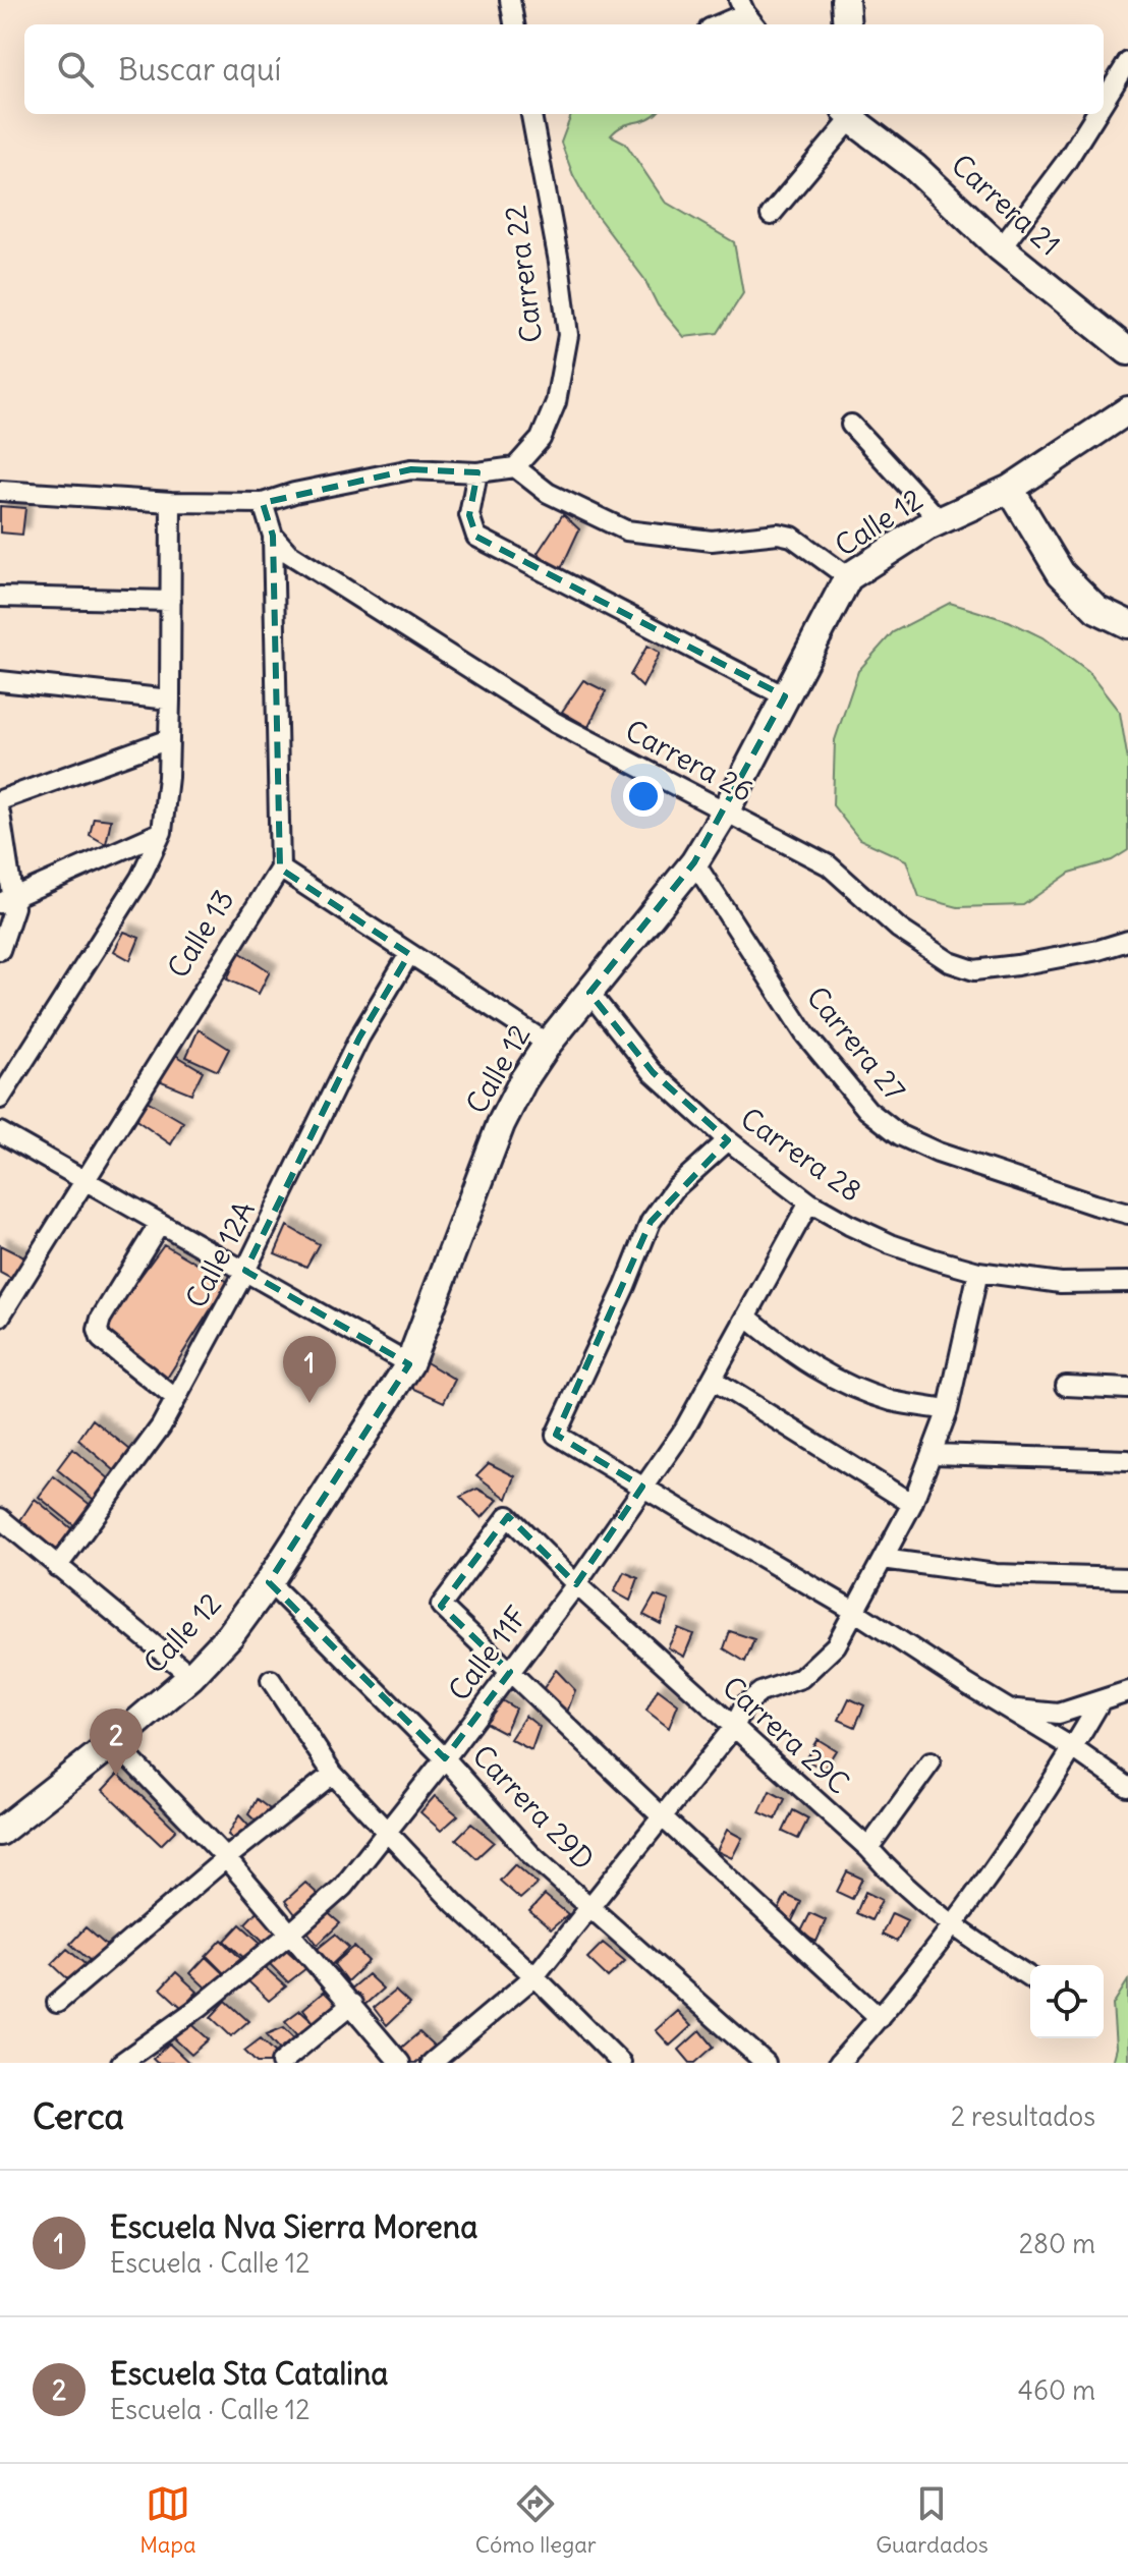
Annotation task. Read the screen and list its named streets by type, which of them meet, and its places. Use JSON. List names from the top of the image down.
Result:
{
  "streets": {
    "street": [
      "Carrera 21",
      "Carrera 22",
      "Calle 12",
      "Carrera 26",
      "Calle 13",
      "Carrera 27",
      "Carrera 28",
      "Calle 12A",
      "Calle 11F",
      "Carrera 29C",
      "Carrera 29D"
    ]
  },
  "crossings": [
    ["Calle 12", "Carrera 26"],
    ["Calle 12", "Carrera 27"],
    ["Calle 12", "Carrera 28"],
    ["Calle 12", "Carrera 29D"],
    ["Carrera 28", "Calle 11F"],
    ["Calle 11F", "Carrera 29C"],
    ["Calle 11F", "Carrera 29D"]
  ],
  "page": {
    "search": "Buscar aquí",
    "pins": ["1", "2"],
    "heading": ["Cerca", "2 resultados"],
    "list": [
      {
        "mark": "1",
        "name": "Escuela Nva Sierra Morena",
        "note": "Escuela · Calle 12",
        "value": "280 m"
      },
      {
        "mark": "2",
        "name": "Escuela Sta Catalina",
        "note": "Escuela · Calle 12",
        "value": "460 m"
      }
    ],
    "nav": ["Mapa", "Cómo llegar", "Guardados"]
  }
}
